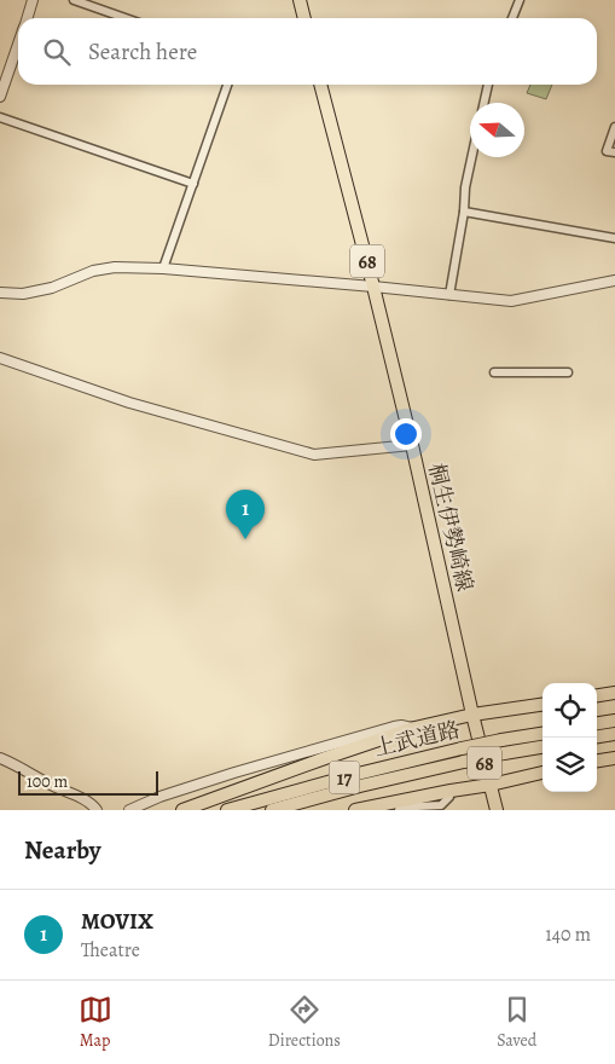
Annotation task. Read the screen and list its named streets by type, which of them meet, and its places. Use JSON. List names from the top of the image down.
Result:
{
  "streets": {
    "main road": [
      "68",
      "桐生伊勢崎線",
      "上武道路",
      "17"
    ]
  },
  "scale_bar": "100 m",
  "north": "left",
  "page": {
    "search": "Search here",
    "pins": "1",
    "scale": "100 m",
    "heading": "Nearby",
    "list": [
      {
        "mark": "1",
        "name": "MOVIX",
        "note": "Theatre",
        "value": "140 m"
      }
    ],
    "nav": ["Map", "Directions", "Saved"]
  }
}
